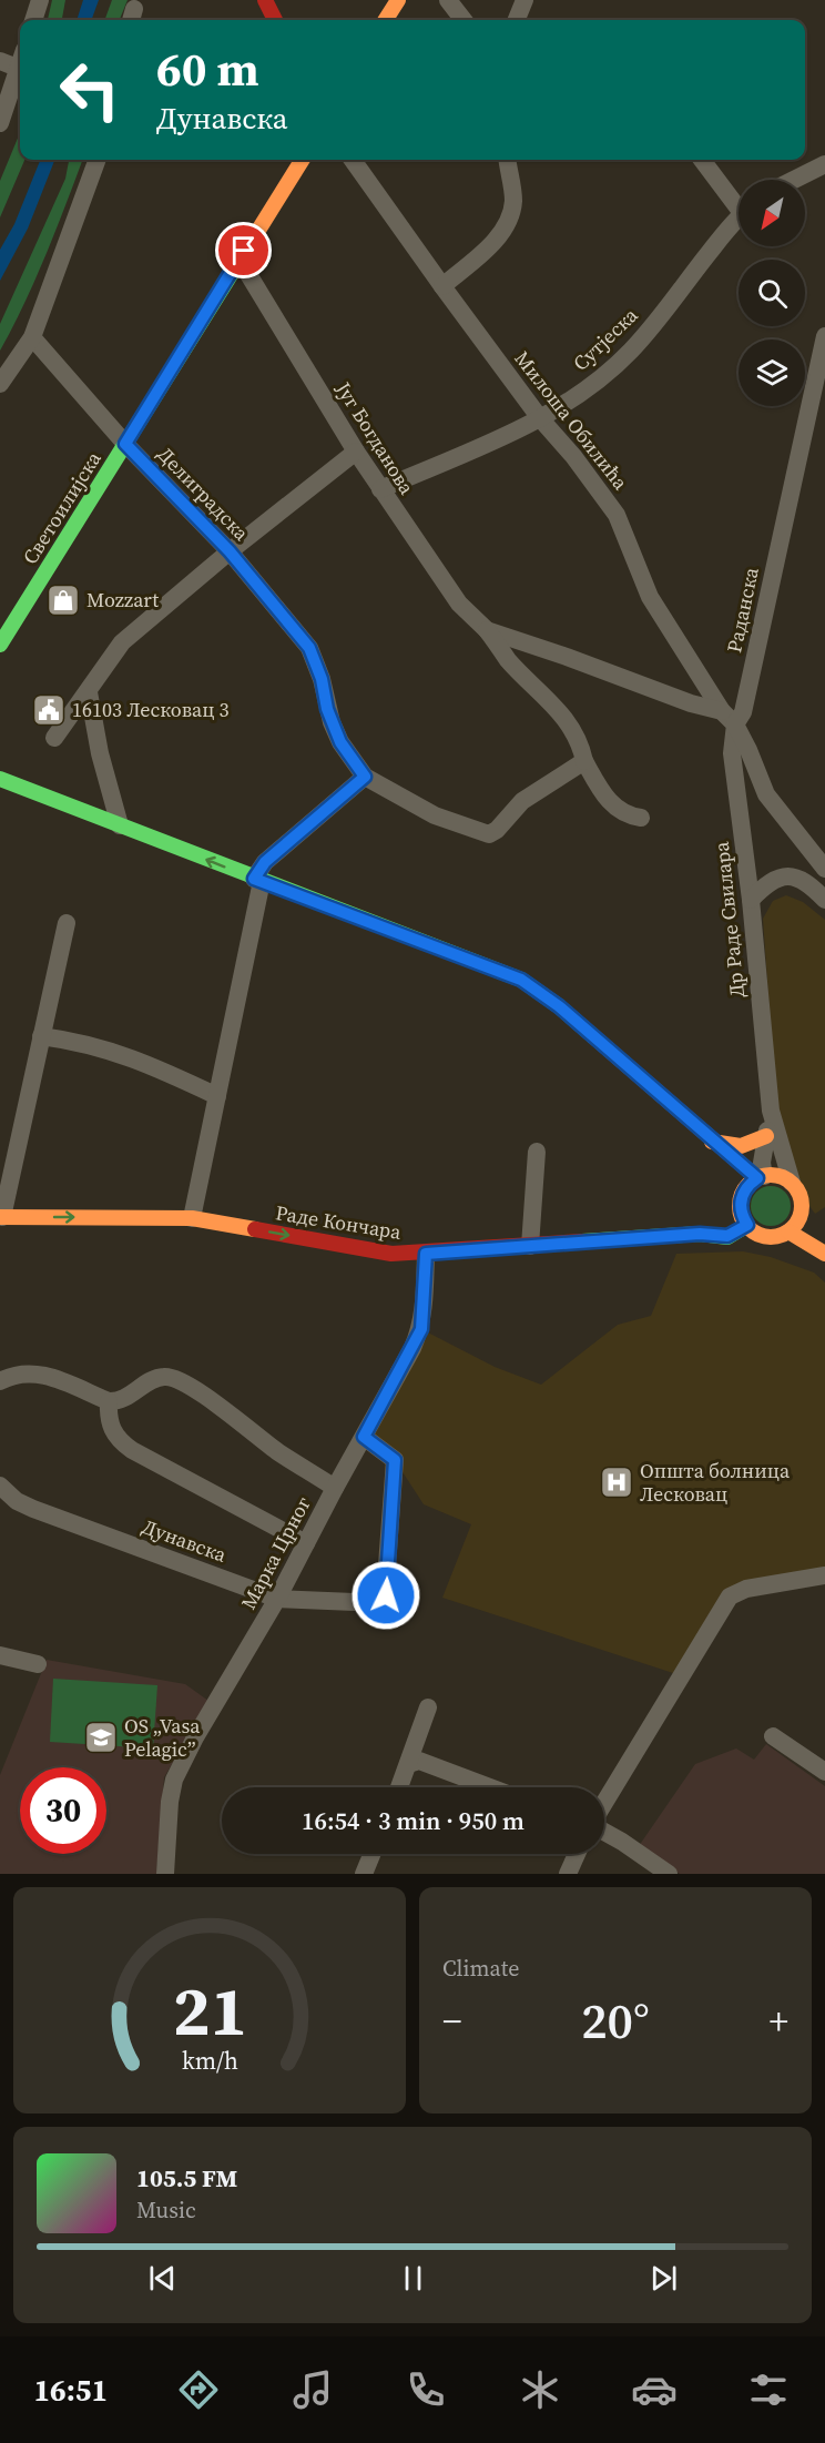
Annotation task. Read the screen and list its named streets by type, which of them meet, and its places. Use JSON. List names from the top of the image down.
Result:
{
  "streets": {
    "main road": ["Светоилијска", "Раде Кончара"],
    "street": [
      "Сутјеска",
      "Милоша Обилића",
      "Југ Богданова",
      "Делиградска",
      "Раданска",
      "Др Раде Свилара",
      "Дунавска",
      "Марка Црног"
    ]
  },
  "crossings": [
    ["Сутјеска", "Милоша Обилића"],
    ["Сутјеска", "Југ Богданова"],
    ["Милоша Обилића", "Југ Богданова"],
    ["Милоша Обилића", "Раданска"],
    ["Милоша Обилића", "Др Раде Свилара"],
    ["Југ Богданова", "Делиградска"],
    ["Југ Богданова", "Светоилијска"],
    ["Делиградска", "Светоилијска"],
    ["Раданска", "Др Раде Свилара"],
    ["Раде Кончара", "Марка Црног"],
    ["Дунавска", "Марка Црног"]
  ],
  "one_way": ["Раде Кончара"],
  "places": {
    "shop": ["Mozzart"],
    "public building": ["16103 Лесковац 3"],
    "hospital": ["Општа болница Лесковац"],
    "school or university": ["OS „Vasa Pelagic”"]
  },
  "north": "bottom left",
  "page": {
    "turn": ["60 m", "Дунавска"],
    "limit": "30",
    "trip": "16:54 · 3 min · 950 m",
    "tile": "Climate",
    "heat": ["−", "20°", "+"],
    "song": ["105.5 FM", "Music"],
    "tabs": "16:51",
    "gauge": ["21", "km/h"]
  }
}
